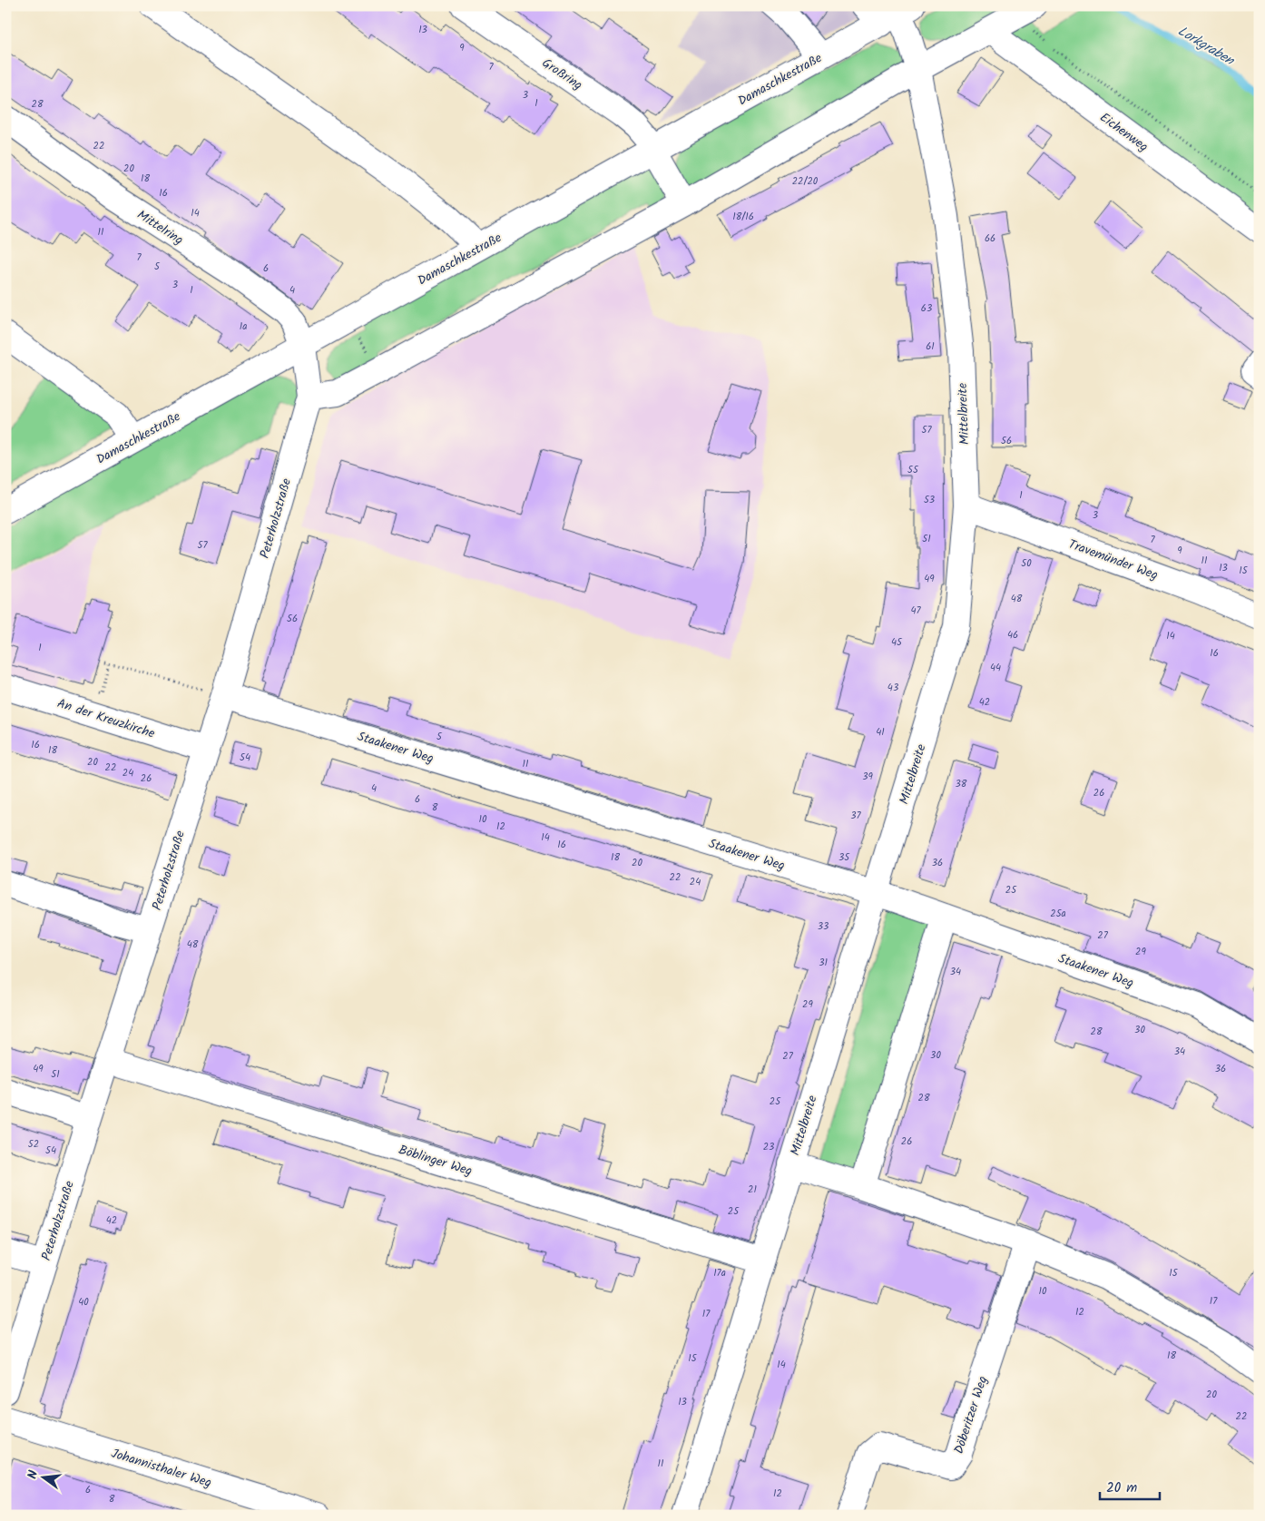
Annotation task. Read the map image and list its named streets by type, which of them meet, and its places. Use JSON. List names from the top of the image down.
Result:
{
  "streets": {
    "street": [
      "Großring",
      "Damaschkestraße",
      "Eichenweg",
      "Mittelring",
      "Mittelbreite",
      "Peterholzstraße",
      "Travemünder Weg",
      "An der Kreuzkirche",
      "Staakener Weg",
      "Böblinger Weg",
      "Döberitzer Weg",
      "Johannisthaler Weg"
    ]
  },
  "crossings": [
    ["Großring", "Damaschkestraße"],
    ["Damaschkestraße", "Mittelring"],
    ["Damaschkestraße", "Mittelbreite"],
    ["Damaschkestraße", "Peterholzstraße"],
    ["Mittelring", "Peterholzstraße"],
    ["Mittelbreite", "Travemünder Weg"],
    ["Mittelbreite", "Staakener Weg"],
    ["Mittelbreite", "Böblinger Weg"],
    ["Peterholzstraße", "An der Kreuzkirche"],
    ["Peterholzstraße", "Staakener Weg"],
    ["Peterholzstraße", "Böblinger Weg"]
  ],
  "water": ["Lorkgraben"],
  "house_numbers": [
    "13",
    "9",
    "7",
    "3",
    "1",
    "28",
    "22",
    "20",
    "18",
    "22/20",
    "16",
    "14",
    "18/16",
    "11",
    "66",
    "7",
    "5",
    "6",
    "3",
    "1",
    "4",
    "63",
    "1a",
    "61",
    "57",
    "56",
    "55",
    "1",
    "53",
    "3",
    "51",
    "7",
    "57",
    "9",
    "11",
    "50",
    "13",
    "15",
    "49",
    "48",
    "47",
    "56",
    "46",
    "14",
    "45",
    "1",
    "16",
    "44",
    "43",
    "42",
    "41",
    "5",
    "16",
    "18",
    "54",
    "20",
    "11",
    "22",
    "24",
    "39",
    "26",
    "38",
    "4",
    "26",
    "6",
    "8",
    "37",
    "10",
    "12",
    "14",
    "16",
    "18",
    "35",
    "20",
    "36",
    "22",
    "24",
    "25",
    "25a",
    "33",
    "27",
    "48",
    "29",
    "31",
    "34",
    "29",
    "30",
    "28",
    "34",
    "30",
    "27",
    "49",
    "36",
    "51",
    "28",
    "25",
    "26",
    "52",
    "23",
    "54",
    "21",
    "25",
    "42",
    "17a",
    "15",
    "10",
    "17",
    "40",
    "12",
    "17",
    "18",
    "15",
    "14",
    "20",
    "13",
    "22",
    "11",
    "6",
    "12",
    "8"
  ],
  "scale_bar": "20 m",
  "north": "left"
}
